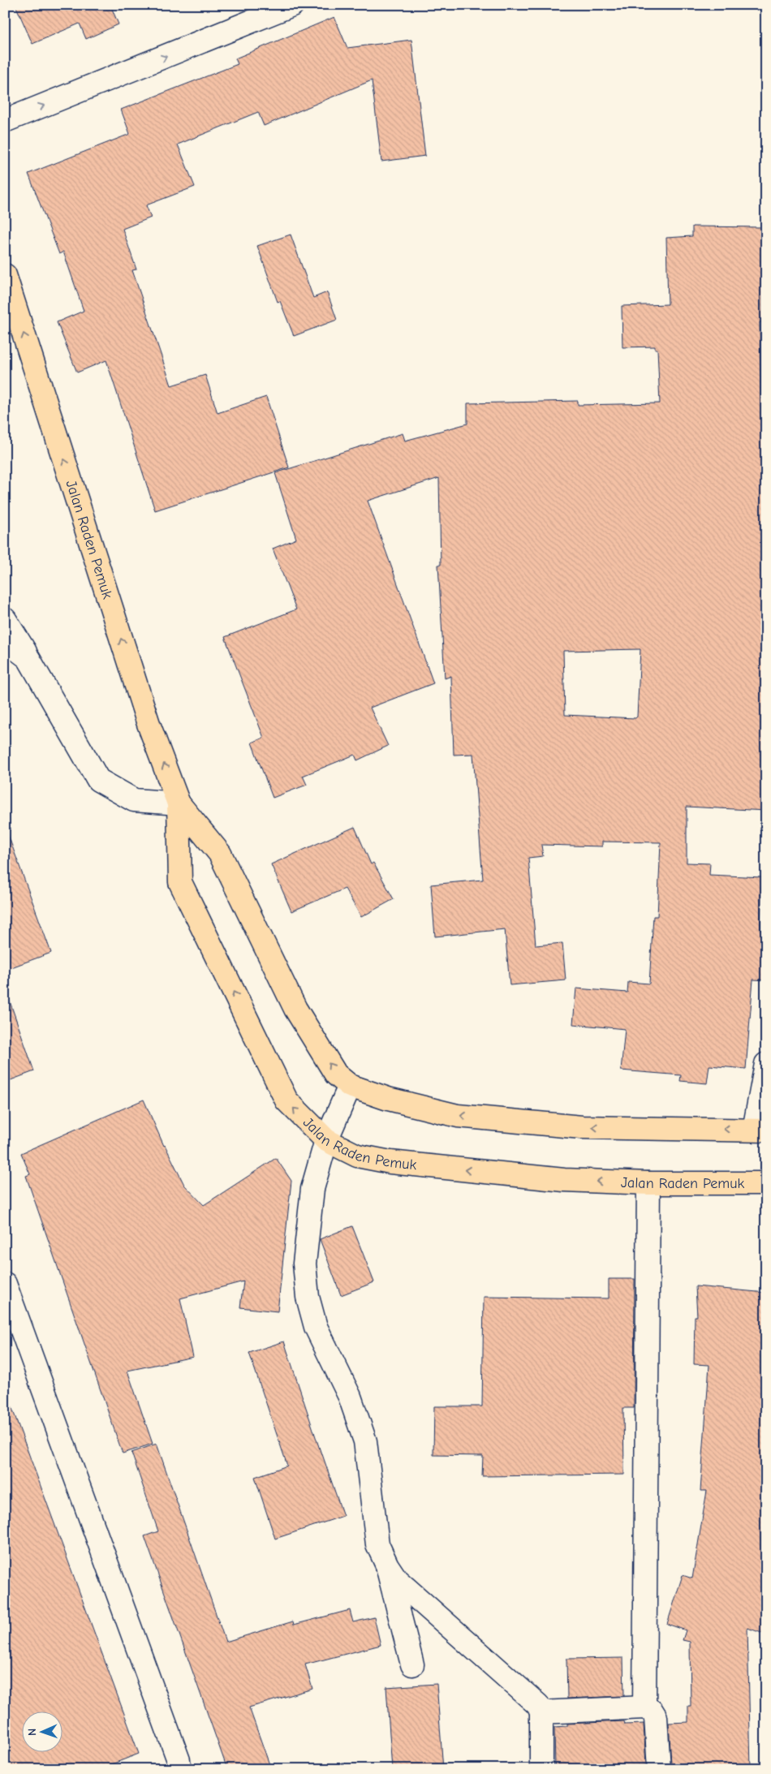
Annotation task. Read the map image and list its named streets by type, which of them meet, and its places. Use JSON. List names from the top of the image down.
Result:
{
  "streets": {
    "highway": ["Jalan Raden Pemuk"]
  },
  "one_way": ["Jalan Raden Pemuk"],
  "north": "left"
}
